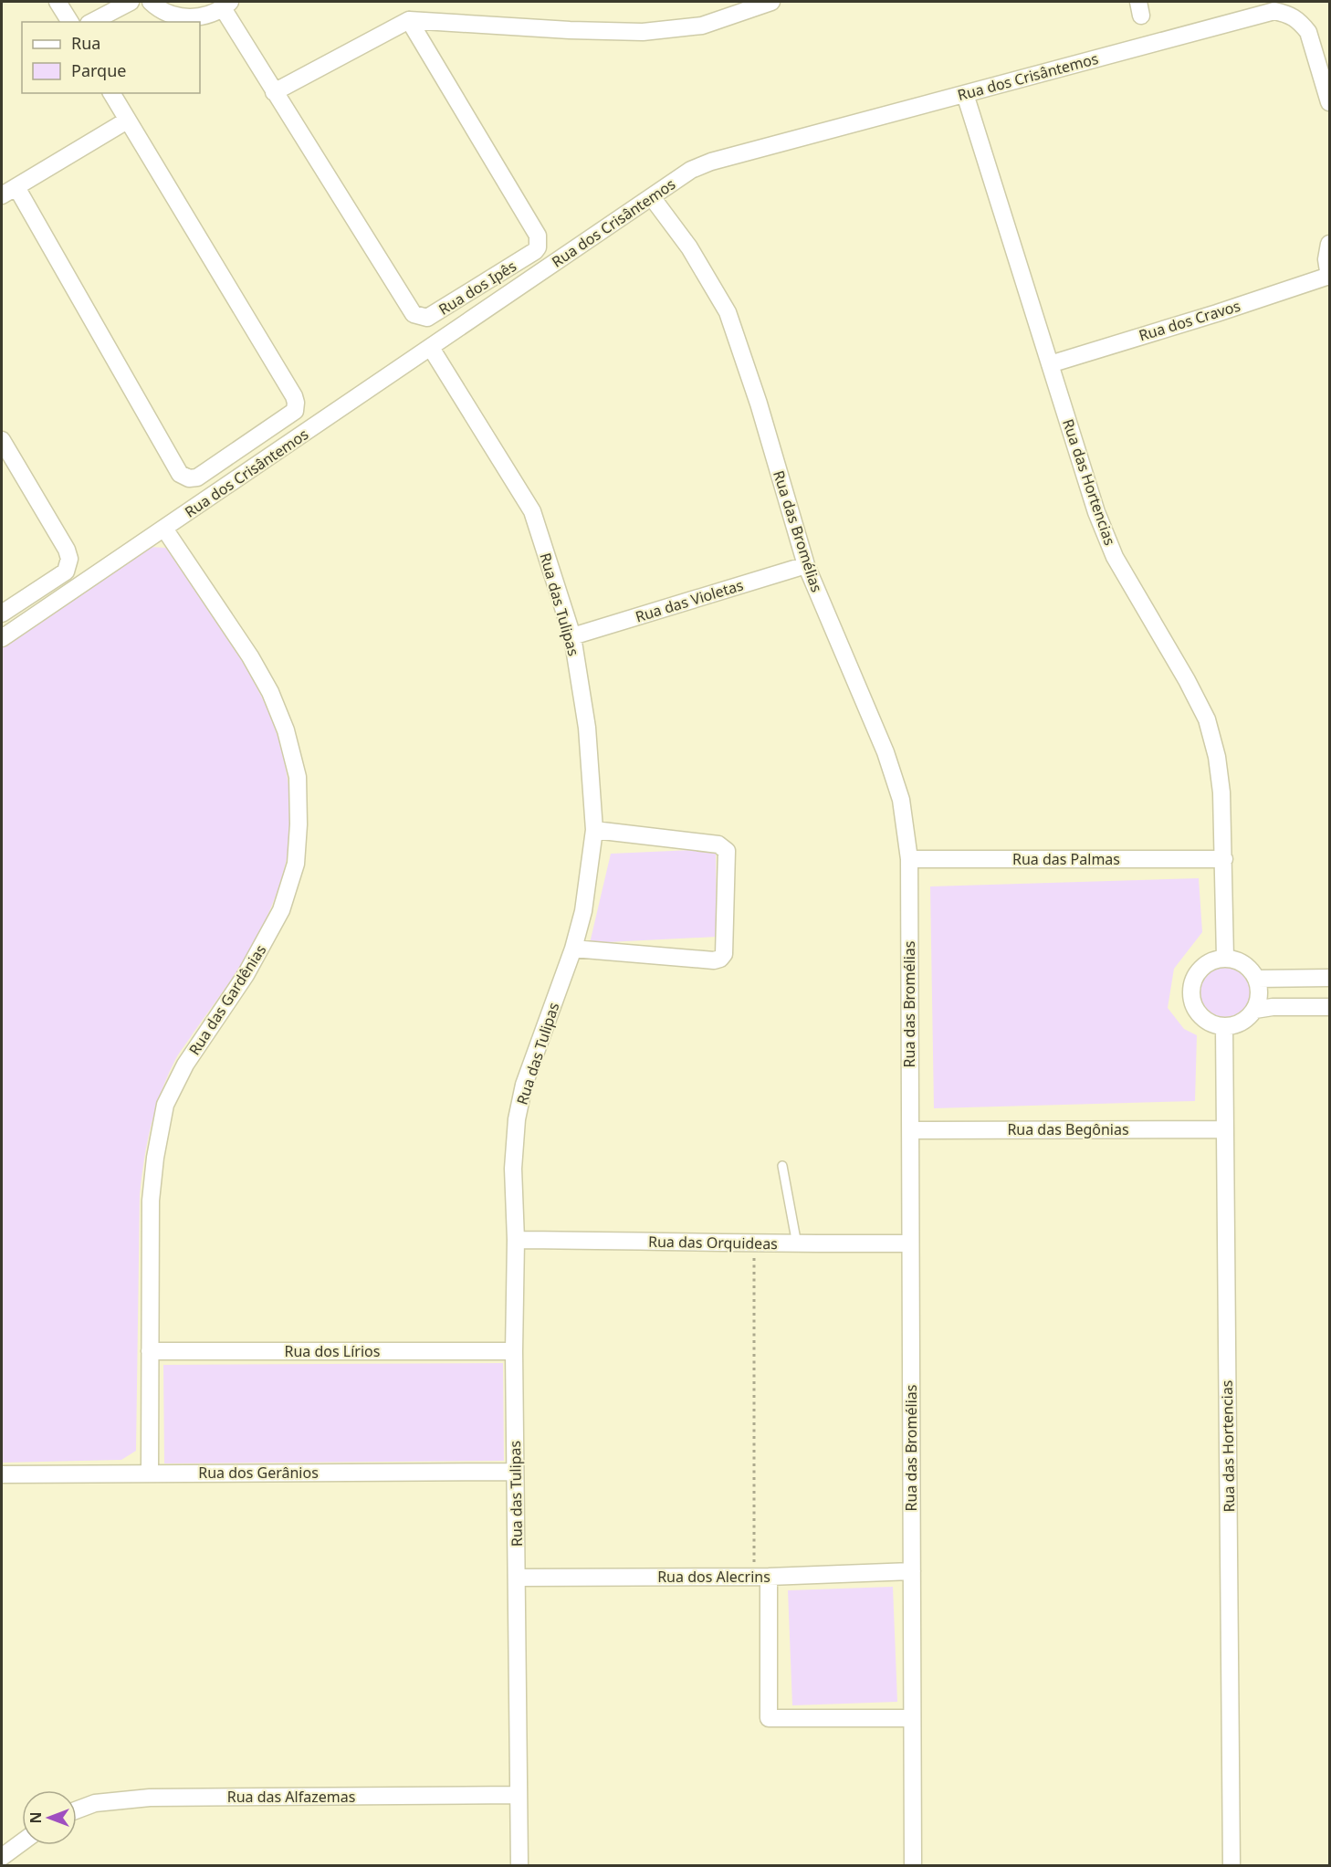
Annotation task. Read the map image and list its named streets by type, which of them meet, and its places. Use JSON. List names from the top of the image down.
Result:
{
  "streets": {
    "street": [
      "Rua dos Crisântemos",
      "Rua dos Ipês",
      "Rua dos Cravos",
      "Rua das Hortencias",
      "Rua das Bromélias",
      "Rua das Violetas",
      "Rua das Tulipas",
      "Rua das Palmas",
      "Rua das Gardênias",
      "Rua das Begônias",
      "Rua das Orquideas",
      "Rua dos Lírios",
      "Rua dos Gerânios",
      "Rua dos Alecrins",
      "Rua das Alfazemas"
    ]
  },
  "crossings": [
    ["Rua dos Crisântemos", "Rua das Hortencias"],
    ["Rua dos Crisântemos", "Rua das Bromélias"],
    ["Rua dos Crisântemos", "Rua das Tulipas"],
    ["Rua dos Crisântemos", "Rua das Gardênias"],
    ["Rua dos Cravos", "Rua das Hortencias"],
    ["Rua das Hortencias", "Rua das Palmas"],
    ["Rua das Hortencias", "Rua das Begônias"],
    ["Rua das Bromélias", "Rua das Violetas"],
    ["Rua das Bromélias", "Rua das Palmas"],
    ["Rua das Bromélias", "Rua das Begônias"],
    ["Rua das Bromélias", "Rua das Orquideas"],
    ["Rua das Bromélias", "Rua dos Alecrins"],
    ["Rua das Violetas", "Rua das Tulipas"],
    ["Rua das Tulipas", "Rua das Orquideas"],
    ["Rua das Tulipas", "Rua dos Lírios"],
    ["Rua das Tulipas", "Rua dos Gerânios"],
    ["Rua das Tulipas", "Rua dos Alecrins"],
    ["Rua das Tulipas", "Rua das Alfazemas"],
    ["Rua das Gardênias", "Rua dos Lírios"],
    ["Rua das Gardênias", "Rua dos Gerânios"]
  ],
  "legend": ["Rua", "Parque"],
  "north": "left"
}
